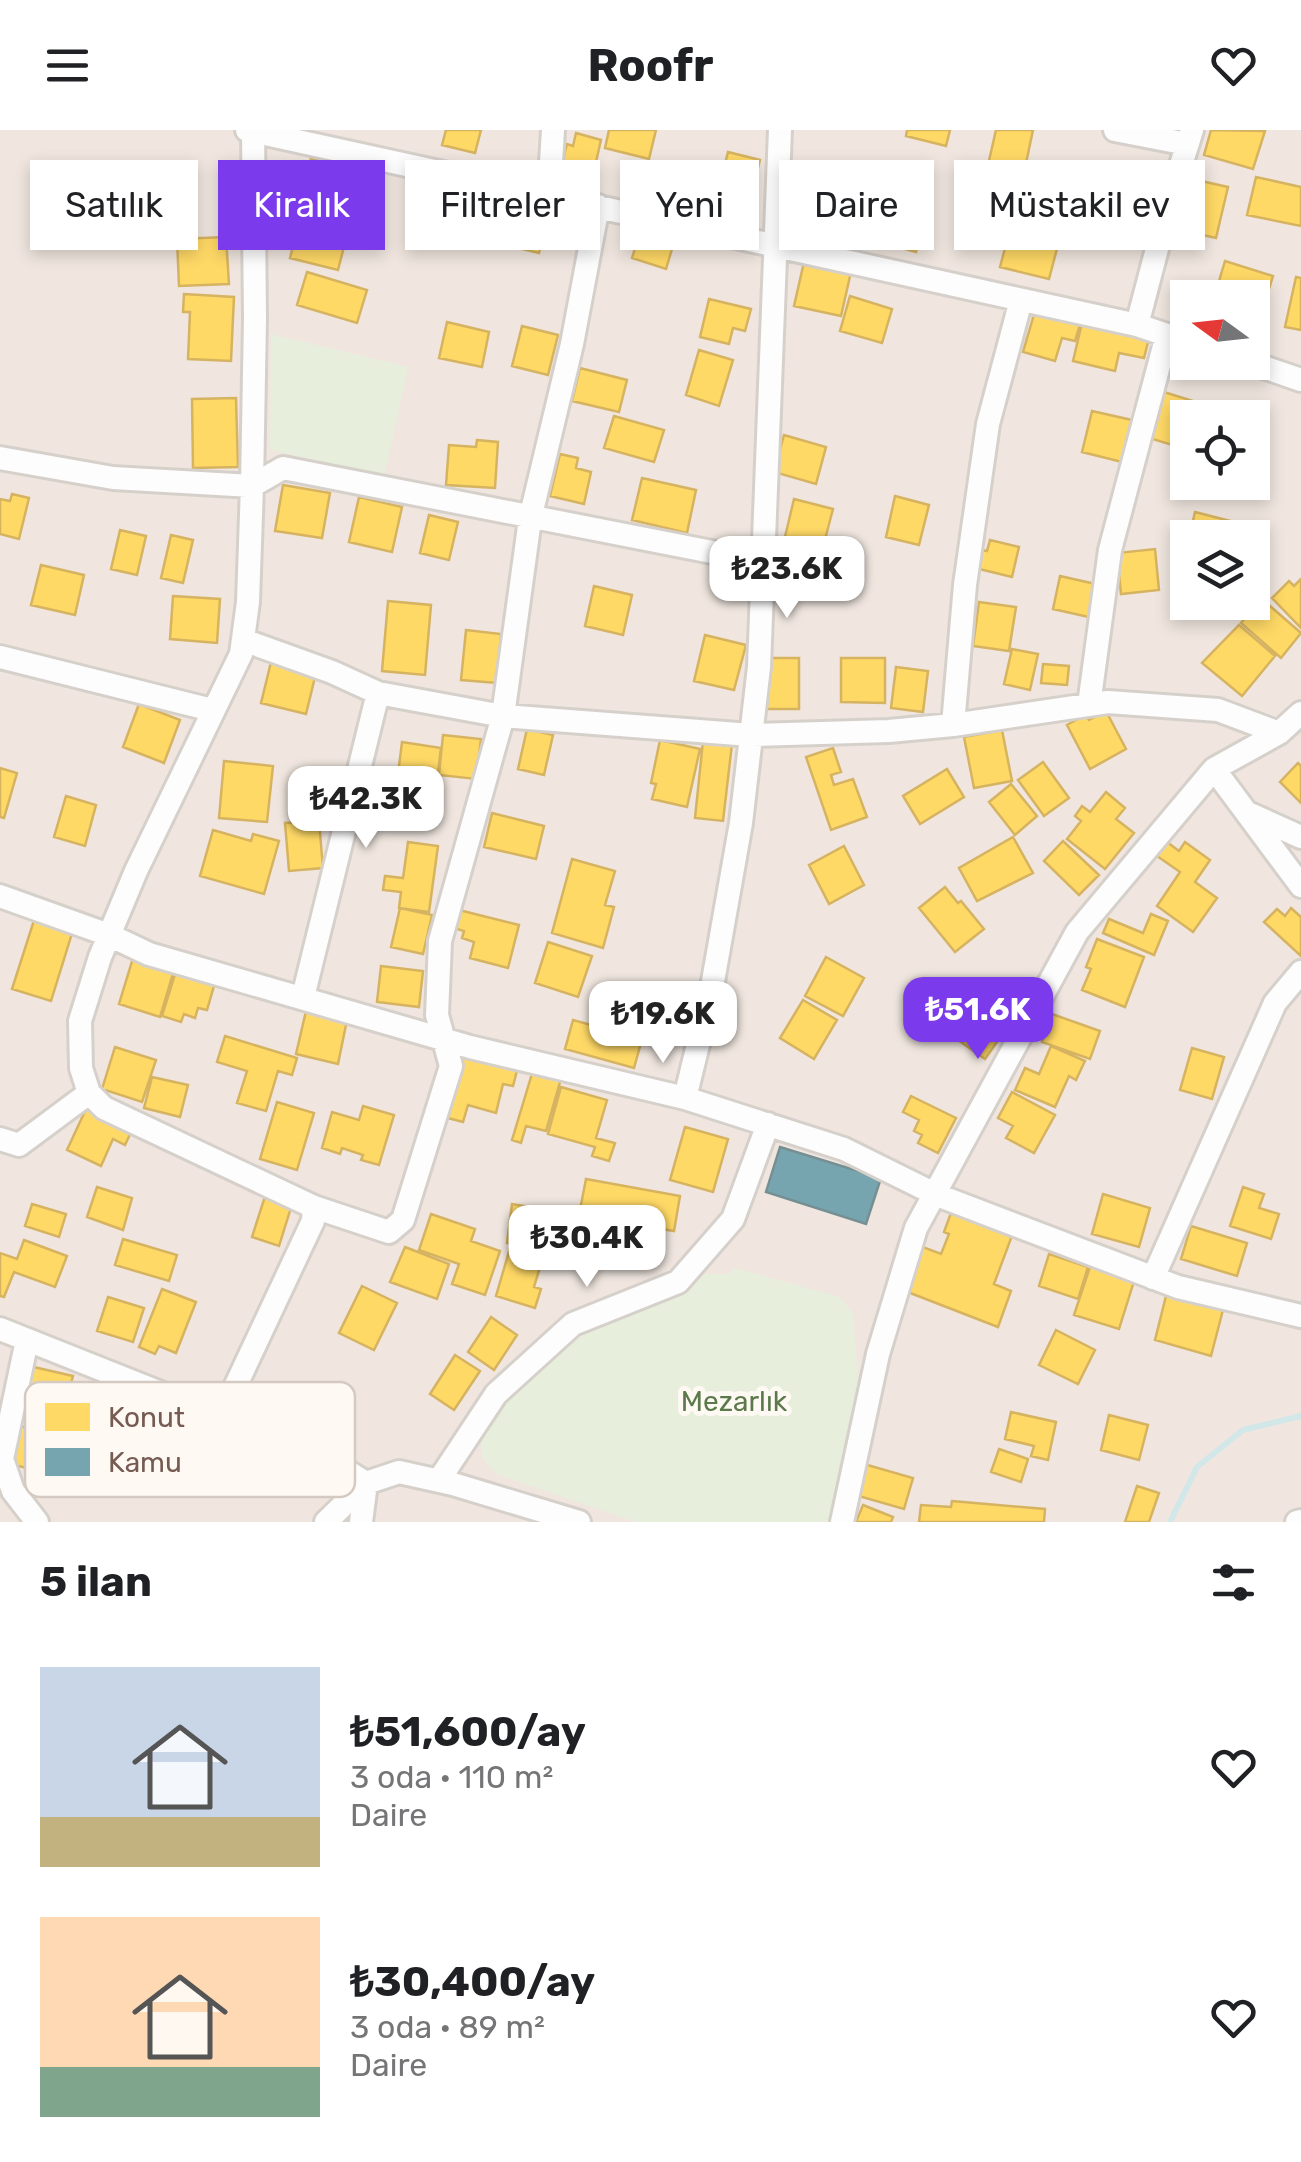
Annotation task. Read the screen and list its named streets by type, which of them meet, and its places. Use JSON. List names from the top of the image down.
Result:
{
  "parks": ["Mezarlık"],
  "legend": ["Konut", "Kamu"],
  "north": "left",
  "page": {
    "header": "Roofr",
    "chip": [
      "Satılık",
      "Kiralık",
      "Filtreler",
      "Yeni",
      "Daire",
      "Müstakil ev"
    ],
    "price": [
      "₺23.6K",
      "₺42.3K",
      "₺51.6K",
      "₺19.6K",
      "₺30.4K"
    ],
    "heading": "5 ilan",
    "list": [
      {
        "name": "₺51,600/ay",
        "note": "3 oda · 110 m² · Daire"
      },
      {
        "name": "₺30,400/ay",
        "note": "3 oda · 89 m² · Daire"
      }
    ]
  }
}
